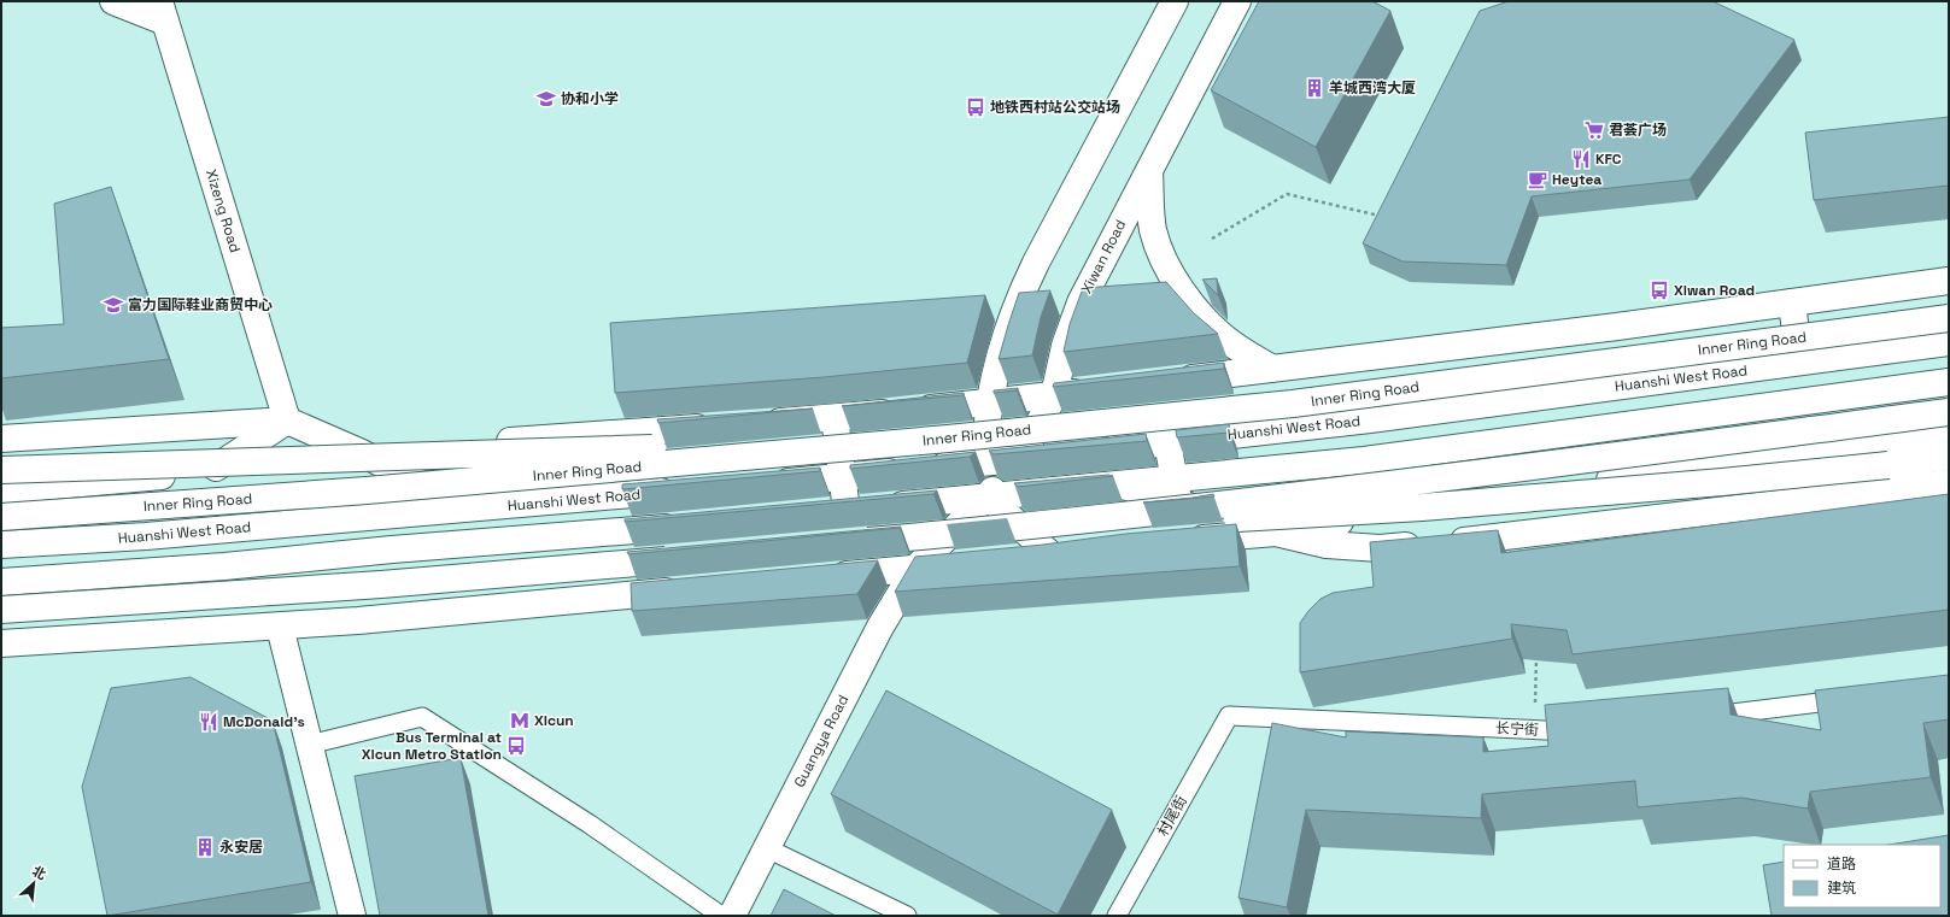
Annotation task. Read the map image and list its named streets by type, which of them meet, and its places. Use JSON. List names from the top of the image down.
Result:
{
  "streets": {
    "main road": [
      "Xizeng Road",
      "Xiwan Road",
      "Inner Ring Road",
      "Huanshi West Road",
      "Guangya Road"
    ],
    "lane": ["长宁街", "村尾街"]
  },
  "crossings": [
    ["Xiwan Road", "Huanshi West Road"],
    ["Xiwan Road", "Guangya Road"],
    ["长宁街", "村尾街"]
  ],
  "places": {
    "building": ["羊城西湾大厦", "永安居"],
    "school or university": ["协和小学", "富力国际鞋业商贸中心"],
    "bus stop": ["地铁西村站公交站场", "Xiwan Road", "Bus Terminal at Xicun Metro Station"],
    "supermarket": ["君荟广场"],
    "restaurant": ["KFC", "McDonald's"],
    "cafe": ["Heytea"],
    "metro station": ["Xicun"]
  },
  "legend": ["道路", "建筑"],
  "north": "top right"
}
